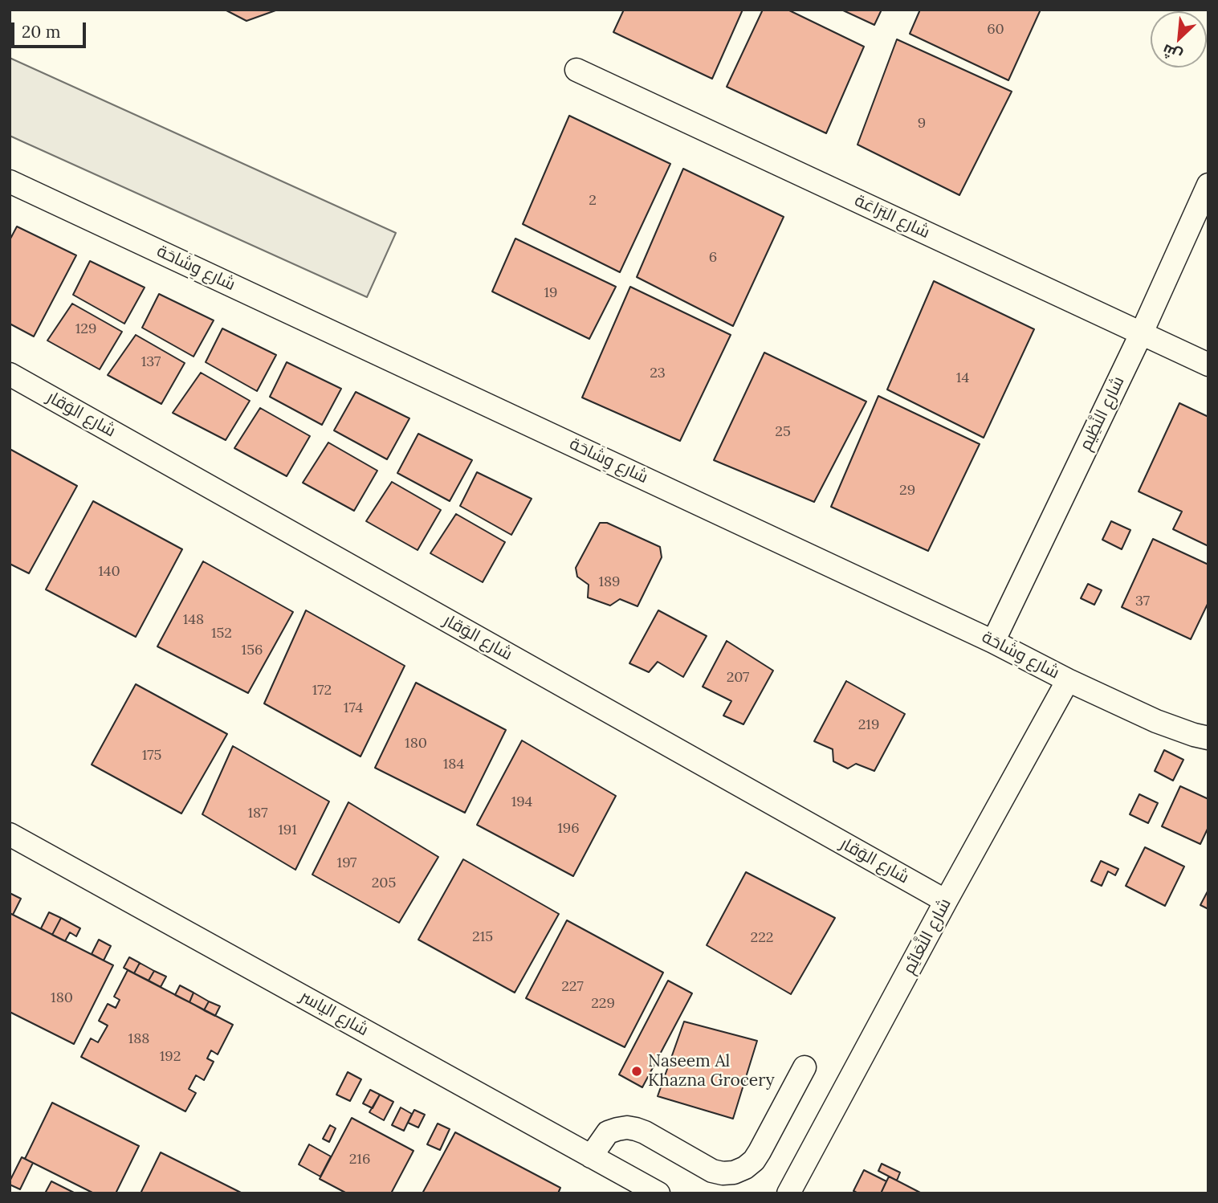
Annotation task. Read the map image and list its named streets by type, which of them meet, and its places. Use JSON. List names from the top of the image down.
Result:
{
  "streets": {
    "street": [
      "شارع البَرَاعَة",
      "شارع وِشَاحَة",
      "شارع النَّظِيم",
      "شارع الوَقار",
      "شارع النَّعَائِم",
      "شارع الياسر"
    ]
  },
  "crossings": [
    ["شارع البَرَاعَة", "شارع النَّظِيم"],
    ["شارع وِشَاحَة", "شارع النَّظِيم"],
    ["شارع وِشَاحَة", "شارع النَّعَائِم"],
    ["شارع الوَقار", "شارع النَّعَائِم"]
  ],
  "places": ["Naseem Al Khazna Grocery"],
  "house_numbers": [
    "60",
    "9",
    "2",
    "6",
    "19",
    "129",
    "137",
    "23",
    "14",
    "25",
    "29",
    "140",
    "189",
    "37",
    "148",
    "152",
    "156",
    "207",
    "172",
    "174",
    "219",
    "180",
    "175",
    "184",
    "194",
    "187",
    "196",
    "191",
    "197",
    "205",
    "215",
    "222",
    "227",
    "180",
    "229",
    "188",
    "192",
    "216"
  ],
  "scale_bar": "20 m",
  "north": "bottom left"
}
